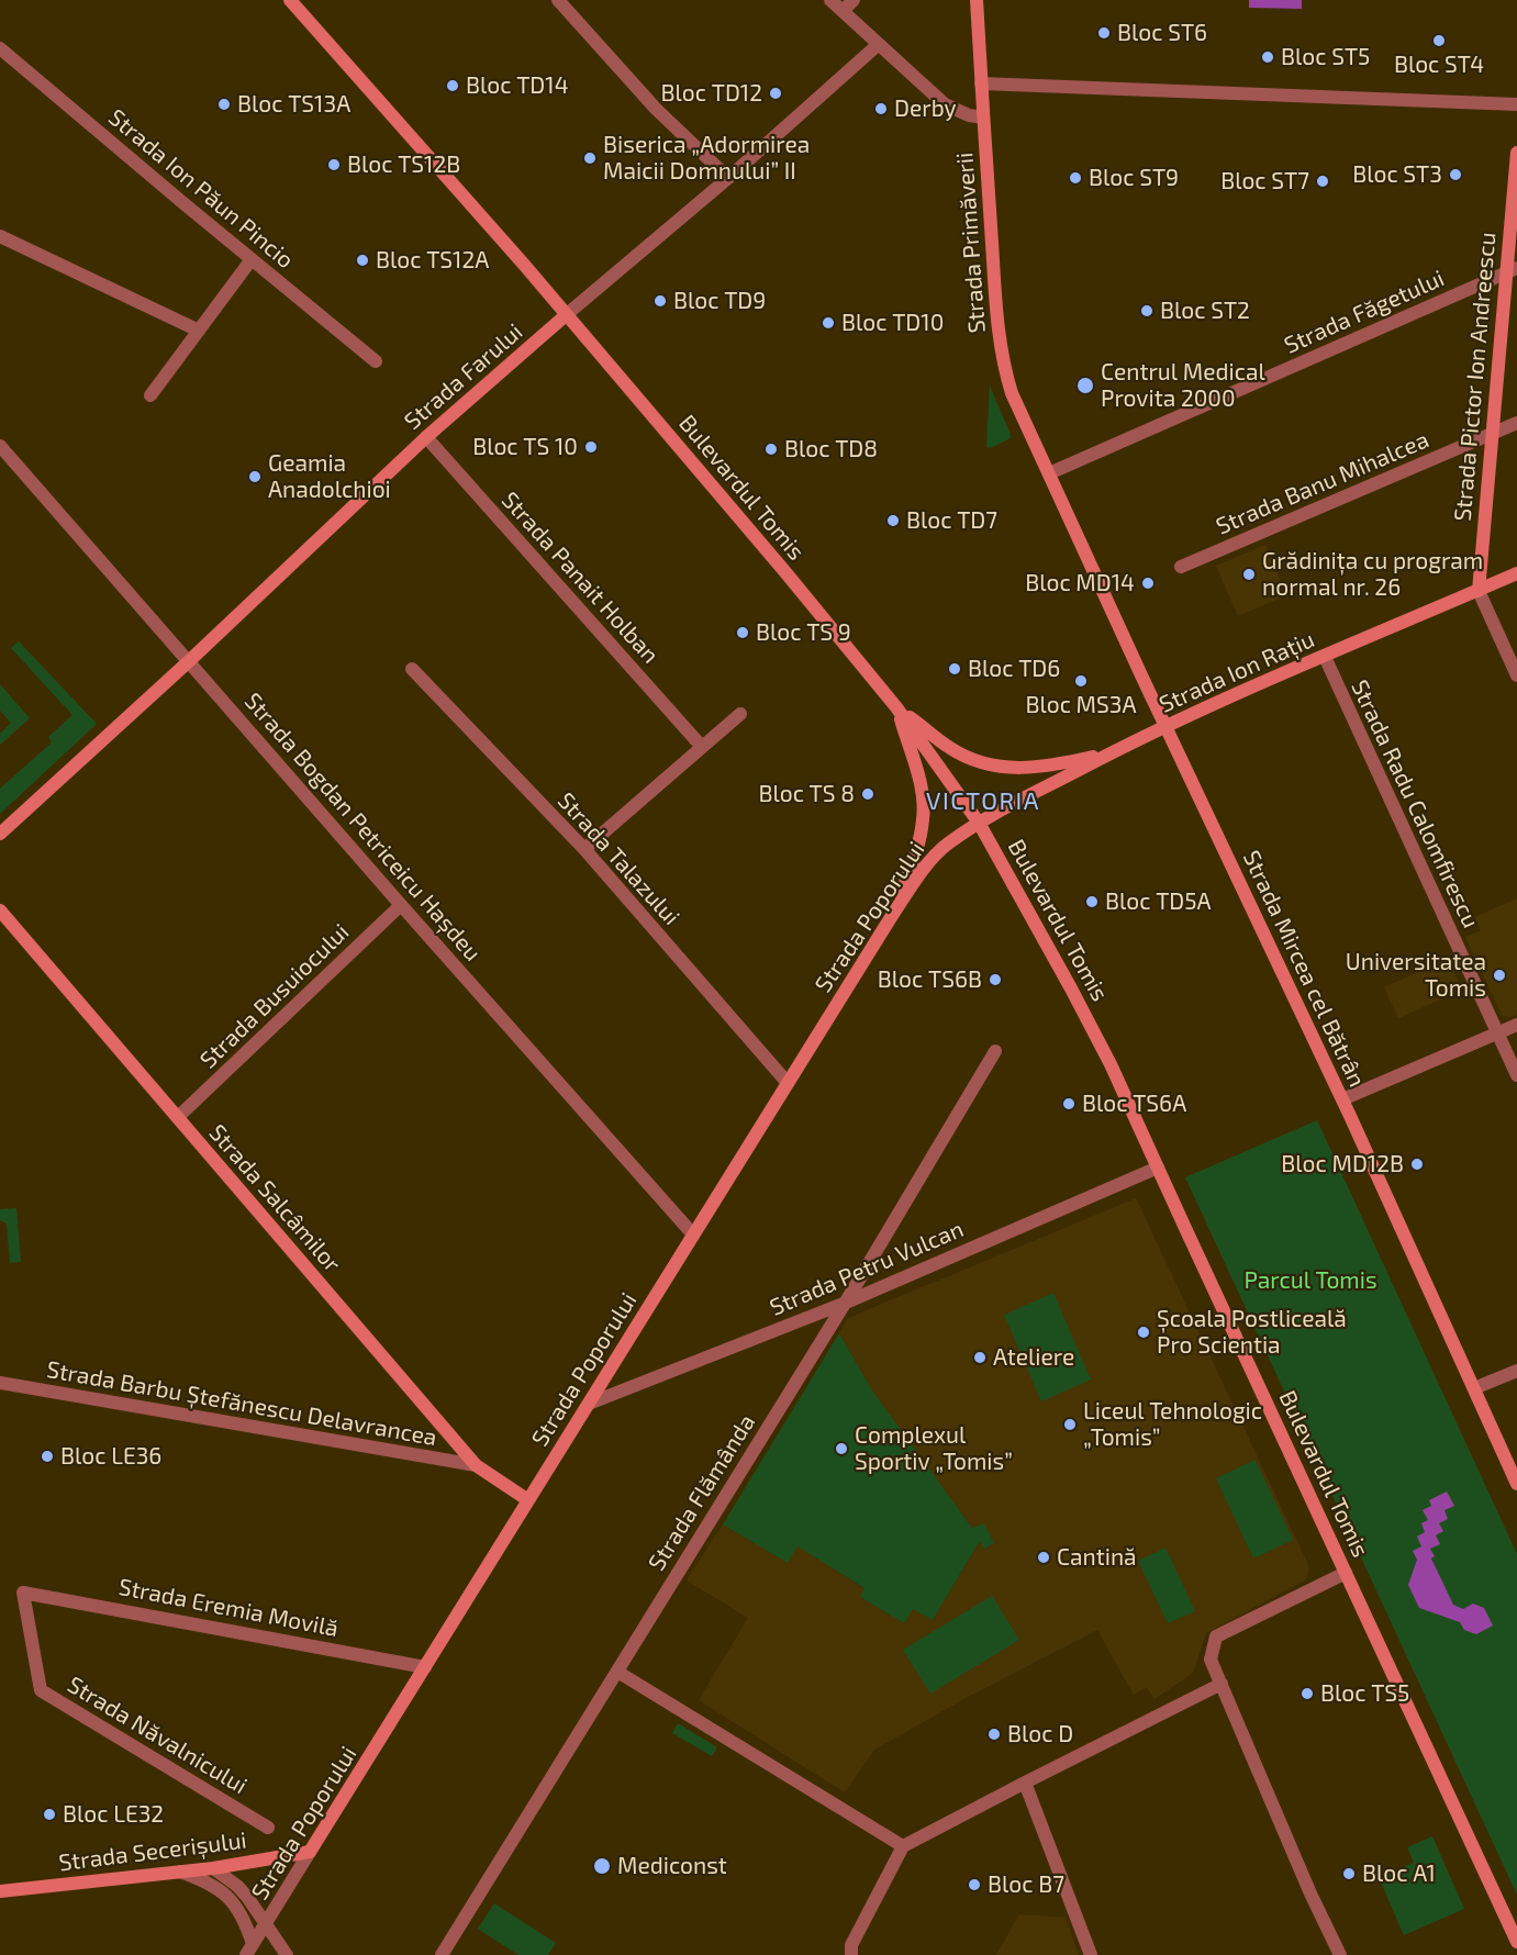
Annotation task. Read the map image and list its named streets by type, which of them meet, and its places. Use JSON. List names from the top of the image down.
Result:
{
  "streets": {
    "street": [
      "Strada Ion Păun Pincio",
      "Strada Primăverii",
      "Strada Făgetului",
      "Strada Farului",
      "Strada Pictor Ion Andreescu",
      "Strada Banu Mihalcea",
      "Bulevardul Tomis",
      "Strada Panait Holban",
      "Strada Ion Rațiu",
      "Strada Radu Calomfirescu",
      "Strada Bogdan Petriceicu Hașdeu",
      "Strada Talazului",
      "Strada Poporului",
      "Strada Mircea cel Bătrân",
      "Strada Busuiocului",
      "Strada Salcâmilor",
      "Strada Petru Vulcan",
      "Strada Barbu Ștefănescu Delavrancea",
      "Strada Flămânda",
      "Strada Eremia Movilă",
      "Strada Năvalnicului",
      "Strada Secerișului"
    ]
  },
  "crossings": [
    ["Strada Primăverii", "Strada Făgetului"],
    ["Strada Primăverii", "Strada Mircea cel Bătrân"],
    ["Strada Făgetului", "Strada Pictor Ion Andreescu"],
    ["Strada Făgetului", "Strada Mircea cel Bătrân"],
    ["Strada Farului", "Bulevardul Tomis"],
    ["Strada Farului", "Strada Panait Holban"],
    ["Strada Farului", "Strada Bogdan Petriceicu Hașdeu"],
    ["Strada Pictor Ion Andreescu", "Strada Banu Mihalcea"],
    ["Strada Pictor Ion Andreescu", "Strada Ion Rațiu"],
    ["Bulevardul Tomis", "Strada Ion Rațiu"],
    ["Bulevardul Tomis", "Strada Poporului"],
    ["Bulevardul Tomis", "Strada Petru Vulcan"],
    ["Strada Ion Rațiu", "Strada Radu Calomfirescu"],
    ["Strada Ion Rațiu", "Strada Poporului"],
    ["Strada Ion Rațiu", "Strada Mircea cel Bătrân"],
    ["Strada Bogdan Petriceicu Hașdeu", "Strada Poporului"],
    ["Strada Bogdan Petriceicu Hașdeu", "Strada Busuiocului"],
    ["Strada Talazului", "Strada Poporului"],
    ["Strada Poporului", "Strada Salcâmilor"],
    ["Strada Poporului", "Strada Petru Vulcan"],
    ["Strada Poporului", "Strada Eremia Movilă"],
    ["Strada Poporului", "Strada Secerișului"],
    ["Strada Busuiocului", "Strada Salcâmilor"],
    ["Strada Salcâmilor", "Strada Barbu Ștefănescu Delavrancea"],
    ["Strada Petru Vulcan", "Strada Flămânda"],
    ["Strada Eremia Movilă", "Strada Năvalnicului"]
  ],
  "districts": ["VICTORIA"],
  "parks": ["Parcul Tomis"],
  "places": [
    "Bloc ST6",
    "Bloc ST4",
    "Bloc ST5",
    "Bloc TD14",
    "Bloc TD12",
    "Bloc TS13A",
    "Derby",
    "Biserica „Adormirea Maicii Domnului” II",
    "Bloc TS12B",
    "Bloc ST3",
    "Bloc ST9",
    "Bloc ST7",
    "Bloc TS12A",
    "Bloc TD9",
    "Bloc ST2",
    "Bloc TD10",
    "Centrul Medical Provita 2000",
    "Bloc TS 10",
    "Bloc TD8",
    "Geamia Anadolchioi",
    "Bloc TD7",
    "Grădinița cu program normal nr. 26",
    "Bloc MD14",
    "Bloc TS 9",
    "Bloc TD6",
    "Bloc MS3A",
    "Bloc TS 8",
    "Bloc TD5A",
    "Universitatea Tomis",
    "Bloc TS6B",
    "Bloc TS6A",
    "Bloc MD12B",
    "Școala Postliceală Pro Scientia",
    "Ateliere",
    "Liceul Tehnologic „Tomis”",
    "Complexul Sportiv „Tomis”",
    "Bloc LE36",
    "Cantină",
    "Bloc TS5",
    "Bloc D",
    "Bloc LE32",
    "Mediconst",
    "Bloc A1",
    "Bloc B7"
  ]
}
